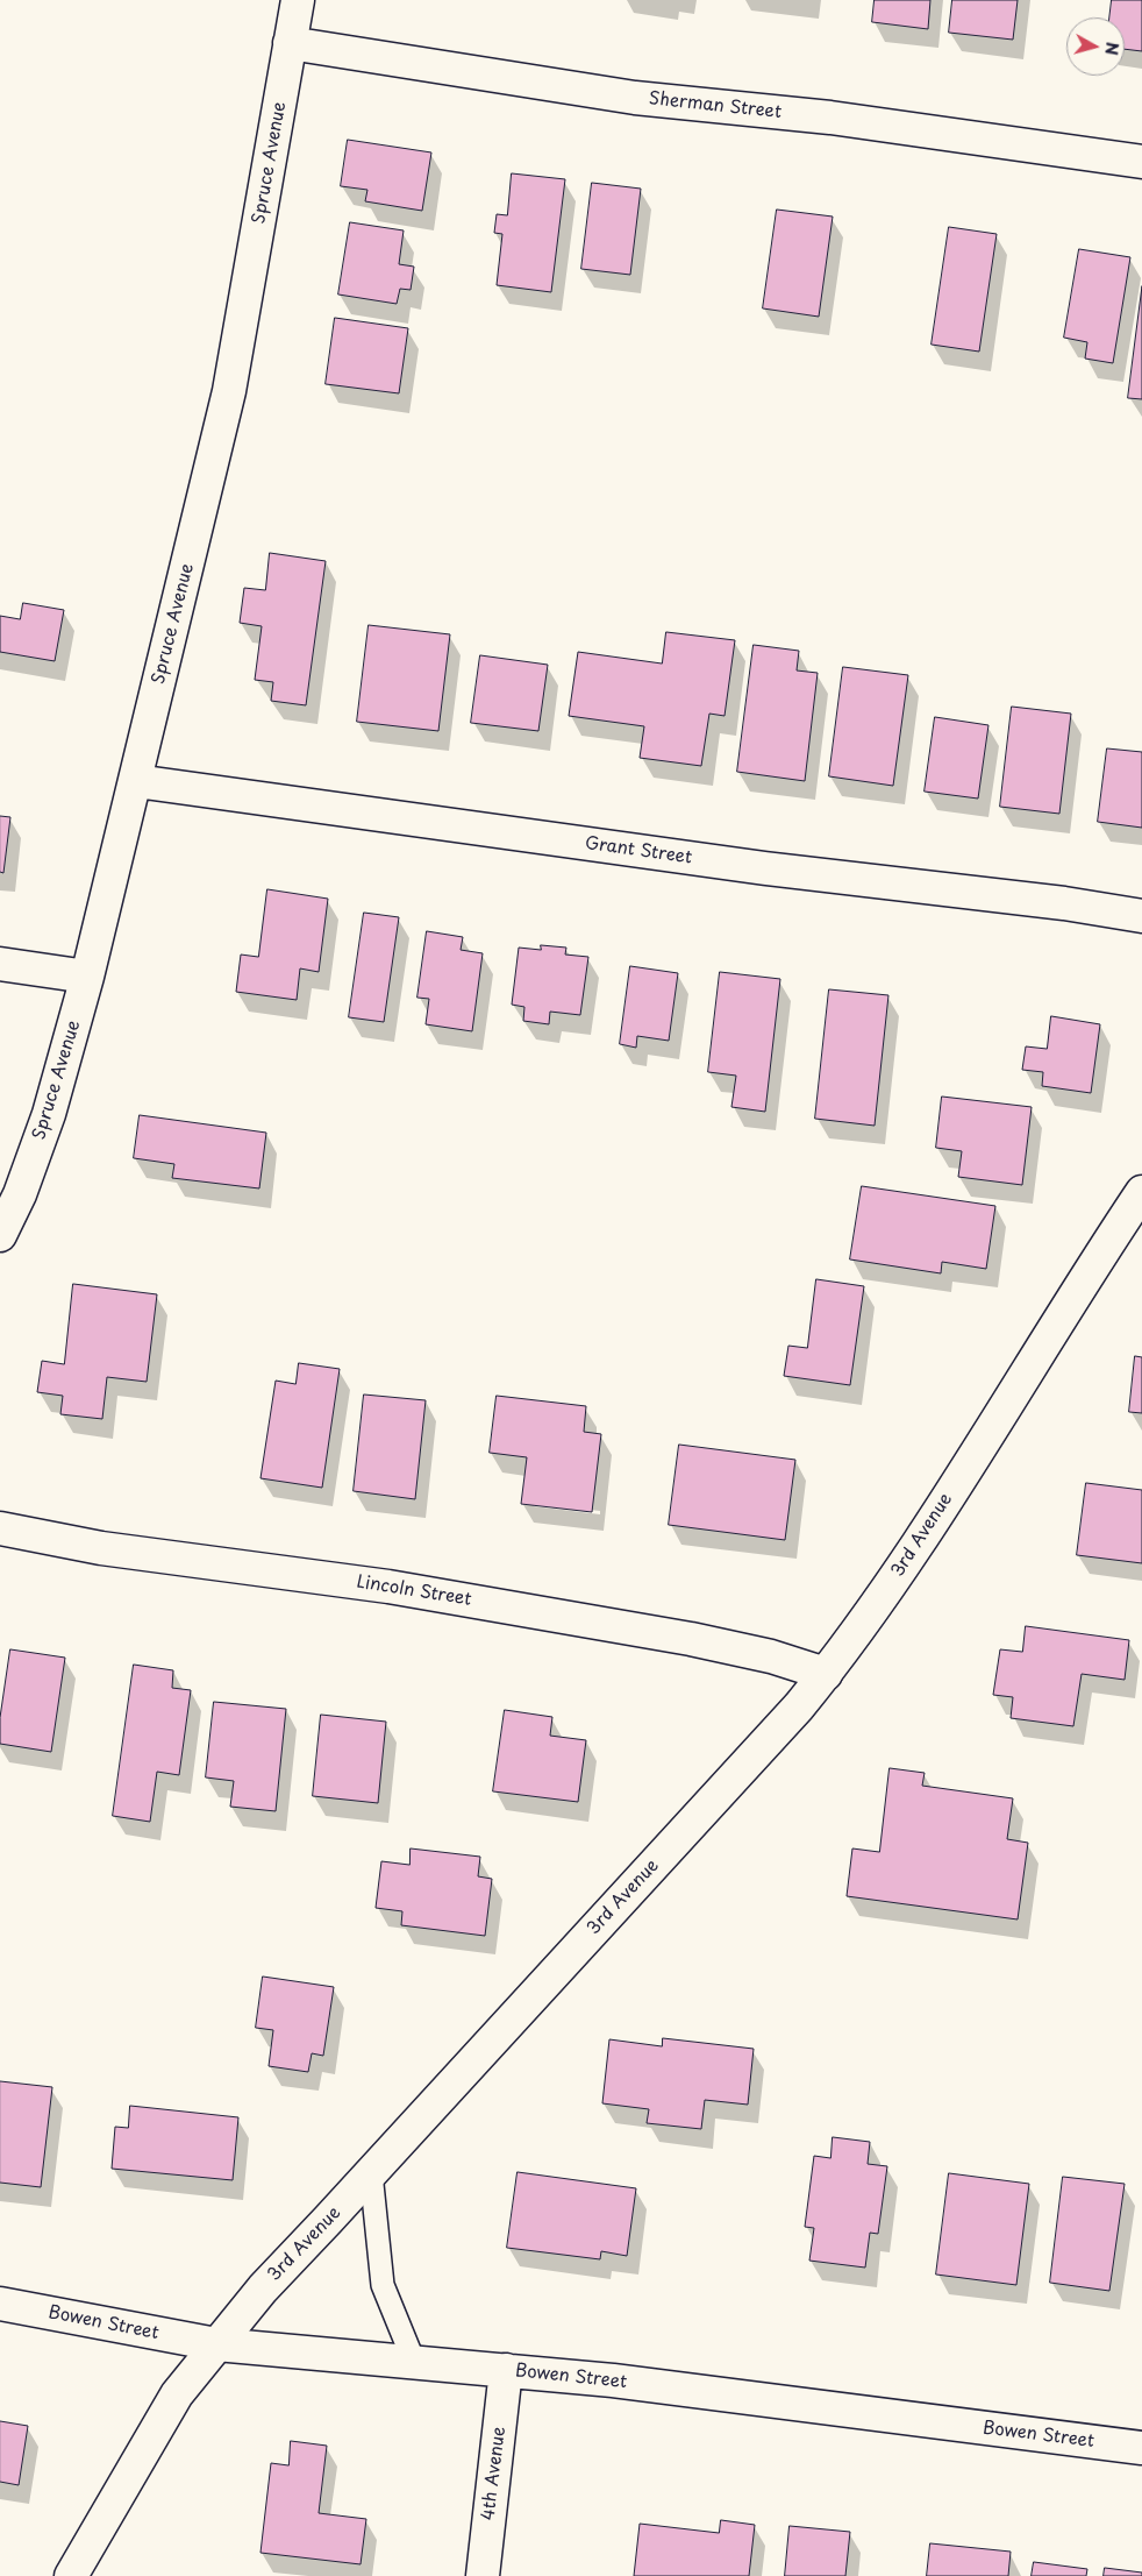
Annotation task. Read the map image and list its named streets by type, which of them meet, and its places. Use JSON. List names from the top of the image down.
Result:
{
  "streets": {
    "street": [
      "Sherman Street",
      "Spruce Avenue",
      "Grant Street",
      "3rd Avenue",
      "Lincoln Street",
      "Bowen Street",
      "4th Avenue"
    ]
  },
  "crossings": [
    ["Sherman Street", "Spruce Avenue"],
    ["Spruce Avenue", "Grant Street"],
    ["3rd Avenue", "Lincoln Street"],
    ["3rd Avenue", "Bowen Street"],
    ["Bowen Street", "4th Avenue"]
  ],
  "north": "right"
}
